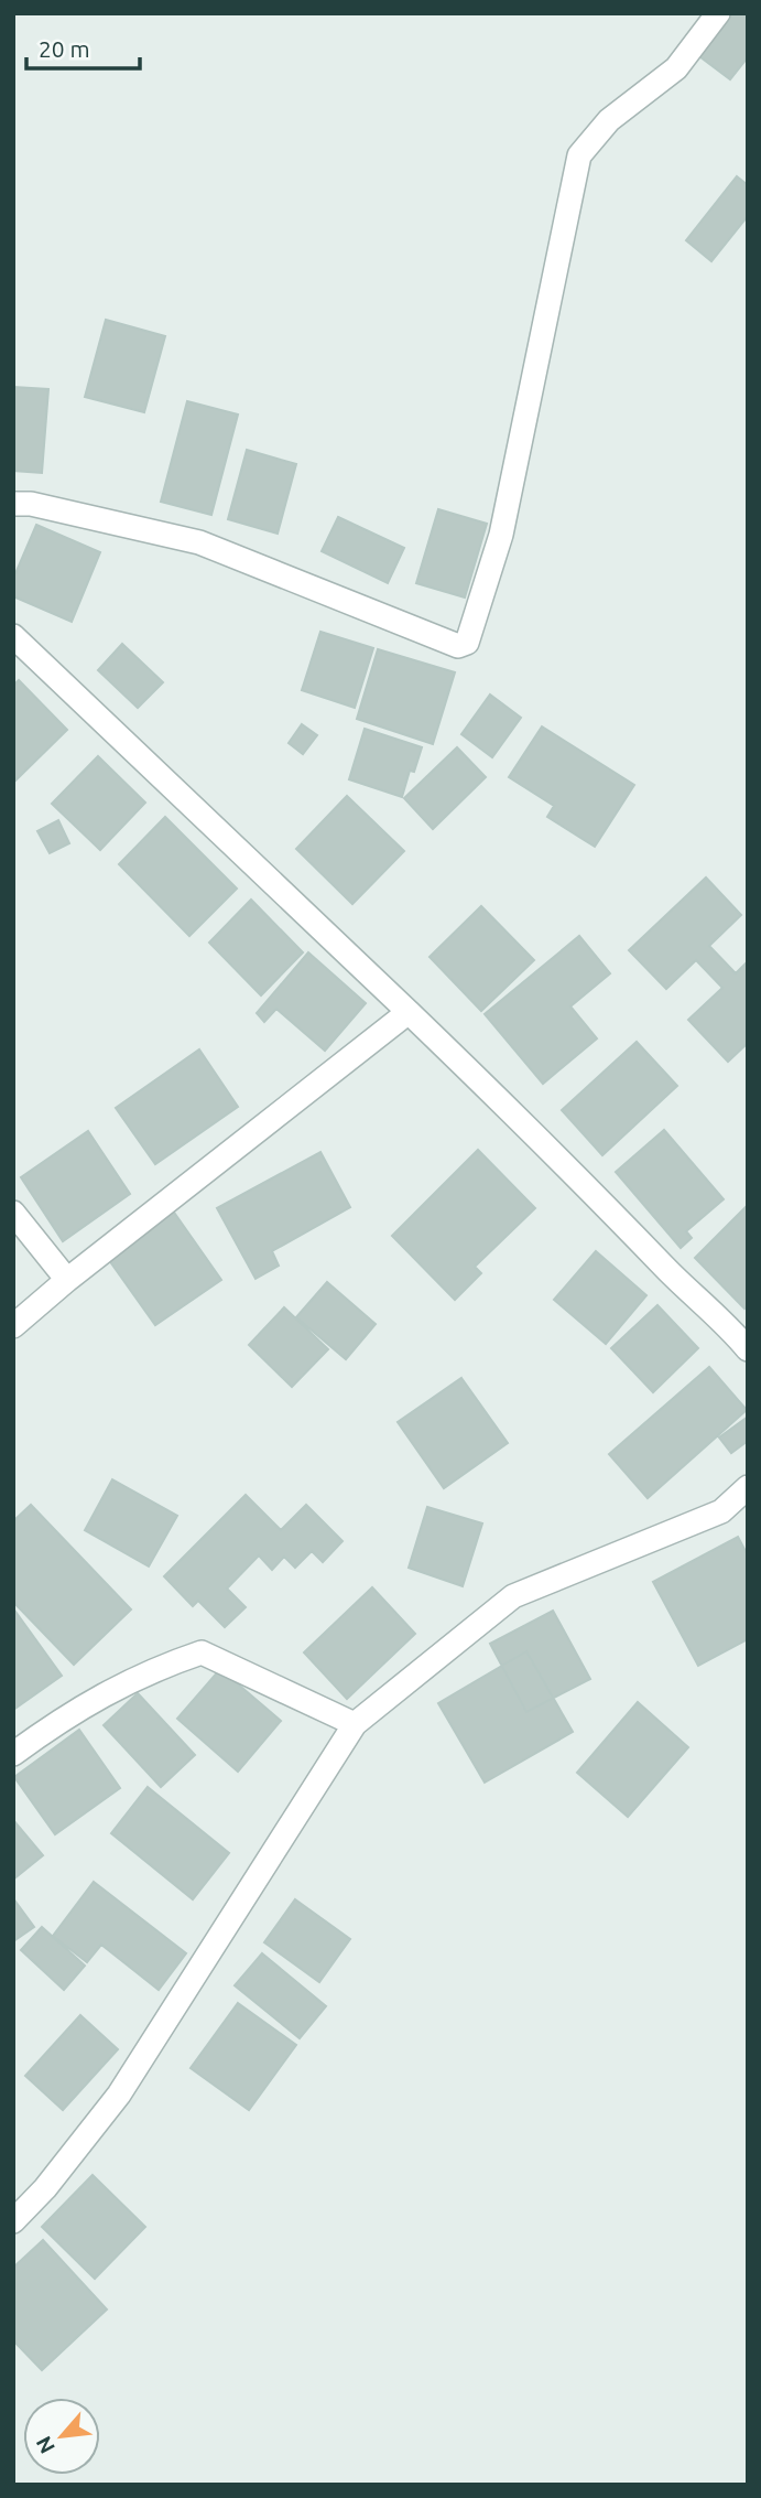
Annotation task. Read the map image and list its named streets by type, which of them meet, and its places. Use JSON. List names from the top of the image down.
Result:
{
  "scale_bar": "20 m",
  "north": "bottom left"
}
